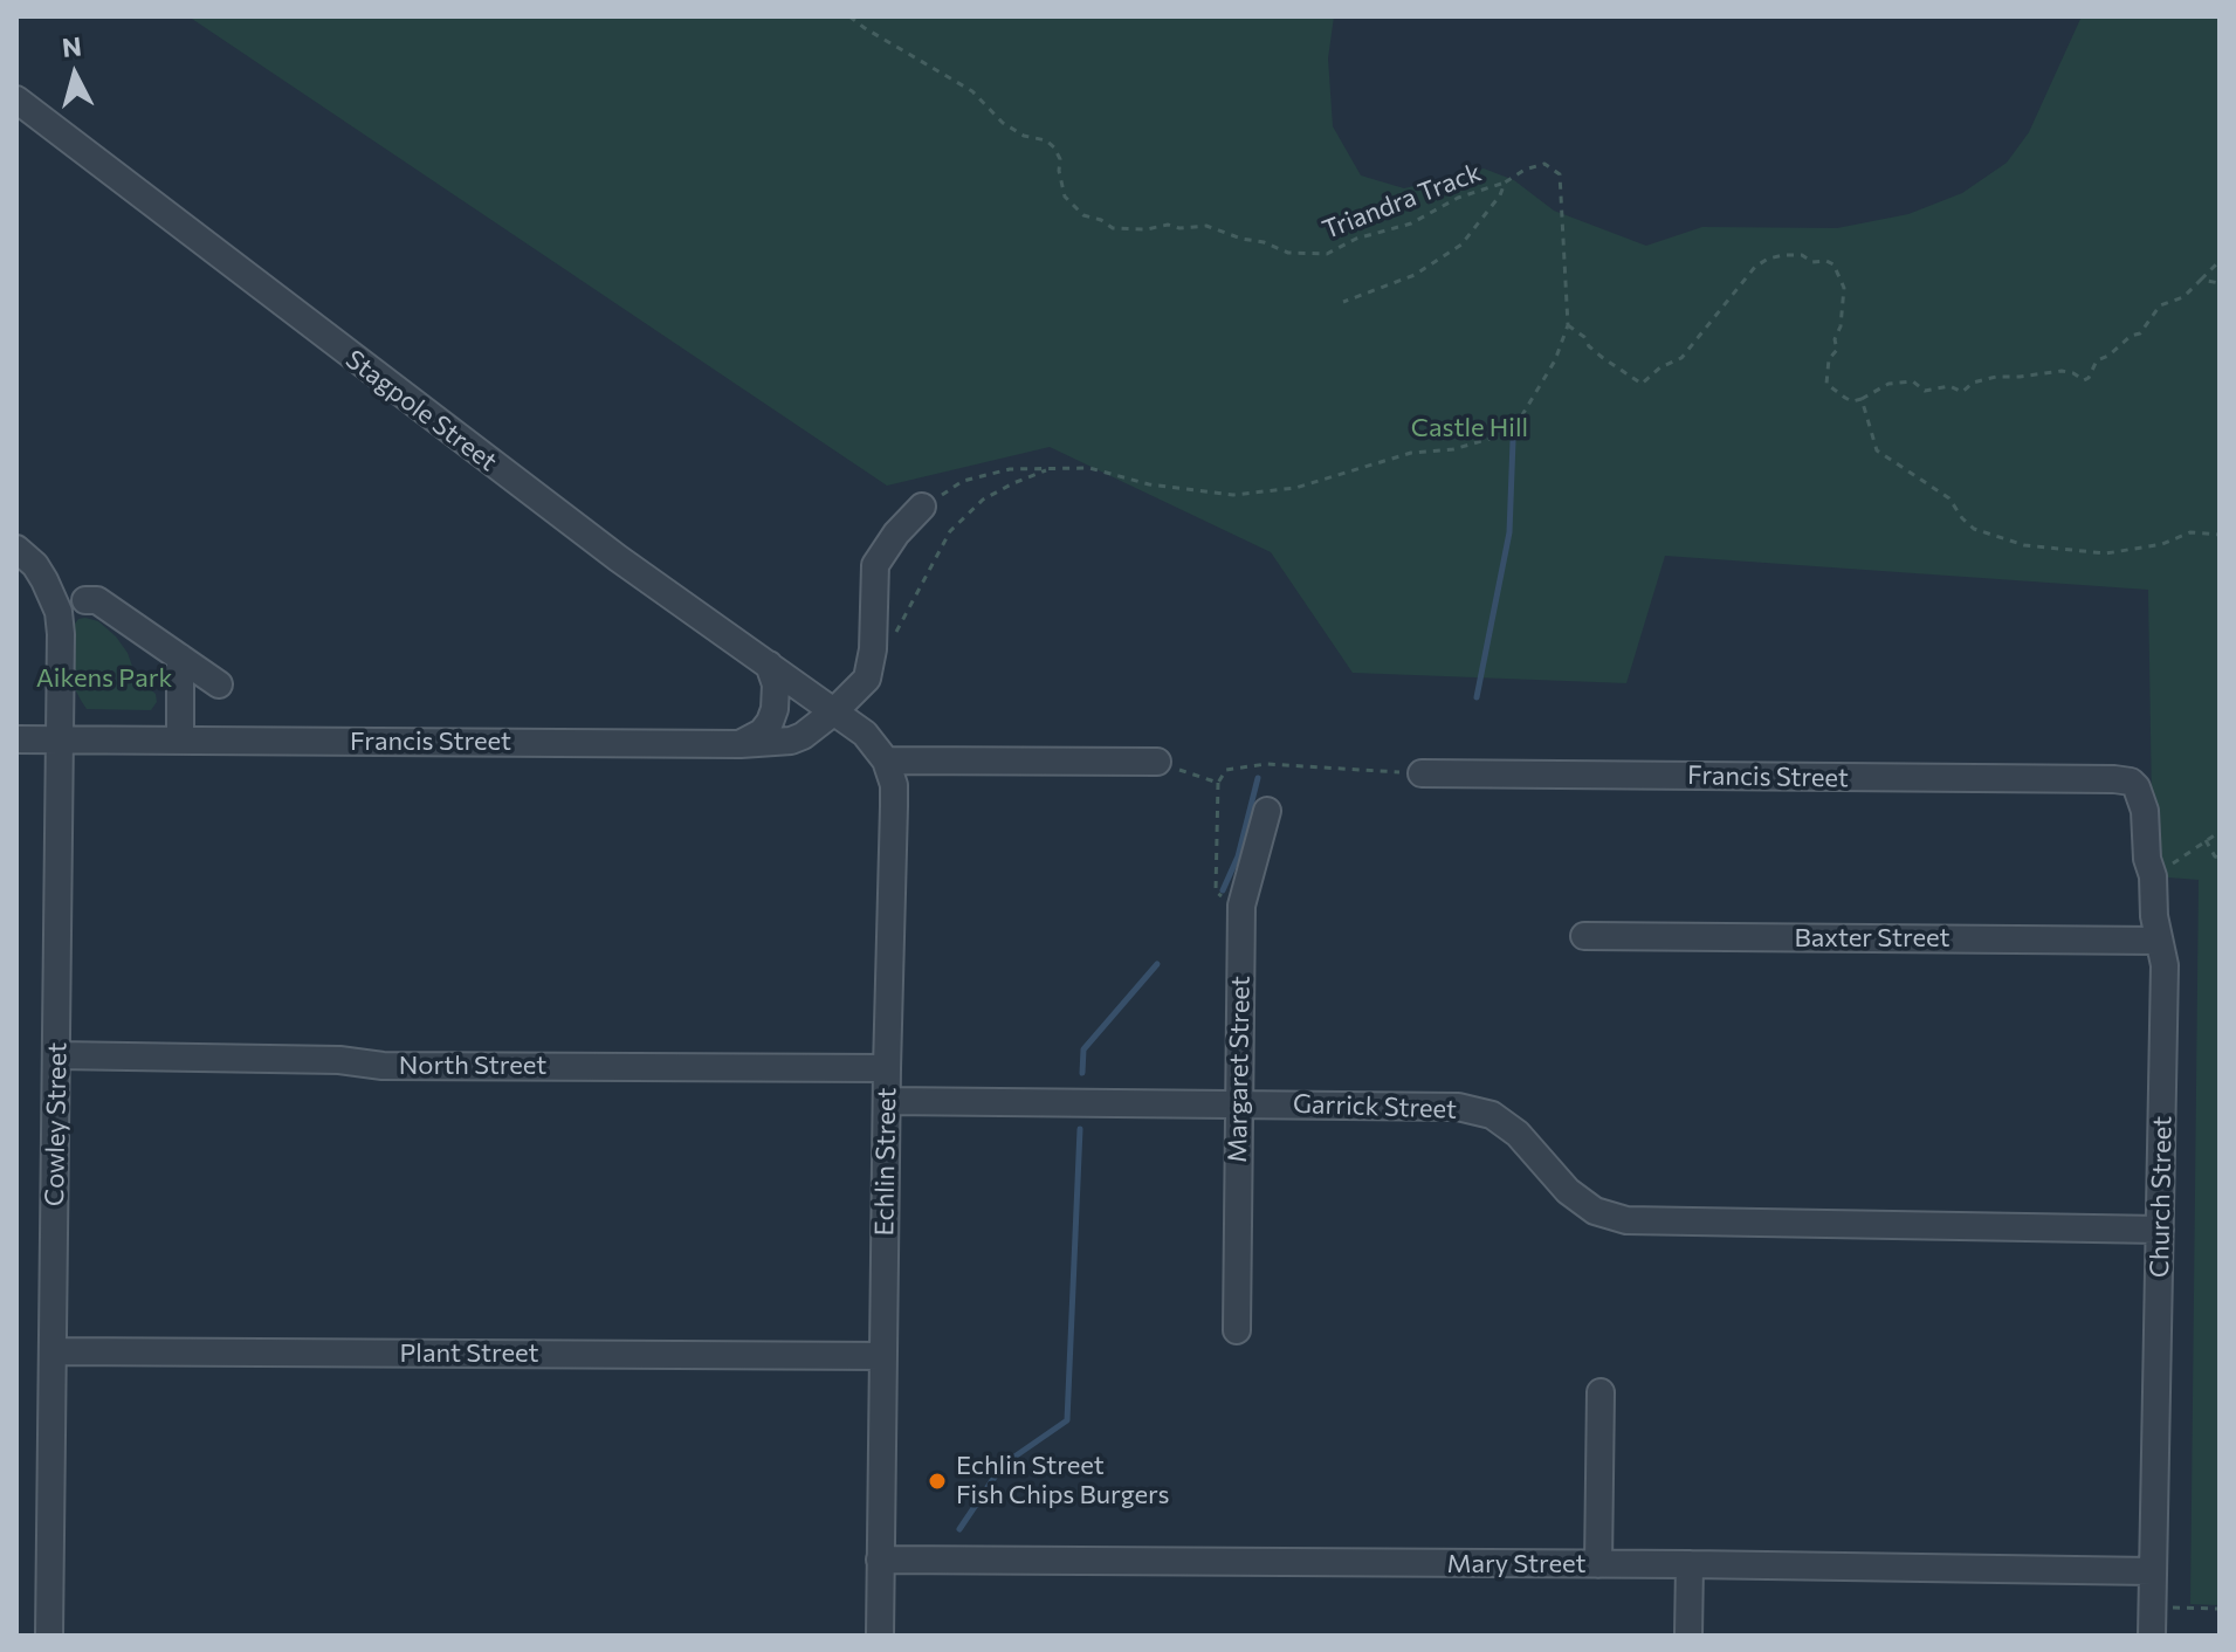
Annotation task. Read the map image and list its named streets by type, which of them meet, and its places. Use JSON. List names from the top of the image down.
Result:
{
  "streets": {
    "street": [
      "Stagpole Street",
      "Francis Street",
      "Baxter Street",
      "North Street",
      "Margaret Street",
      "Garrick Street",
      "Cowley Street",
      "Echlin Street",
      "Church Street",
      "Plant Street",
      "Mary Street"
    ],
    "path": ["Triandra Track"]
  },
  "crossings": [
    ["Stagpole Street", "Francis Street"],
    ["Francis Street", "Cowley Street"],
    ["Francis Street", "Church Street"],
    ["Baxter Street", "Church Street"],
    ["North Street", "Cowley Street"],
    ["North Street", "Echlin Street"],
    ["Margaret Street", "Garrick Street"],
    ["Garrick Street", "Echlin Street"],
    ["Garrick Street", "Church Street"],
    ["Cowley Street", "Plant Street"],
    ["Echlin Street", "Plant Street"],
    ["Echlin Street", "Mary Street"],
    ["Church Street", "Mary Street"]
  ],
  "parks": ["Castle Hill", "Aikens Park"],
  "places": ["Echlin Street Fish Chips Burgers"],
  "north": "top"
}
